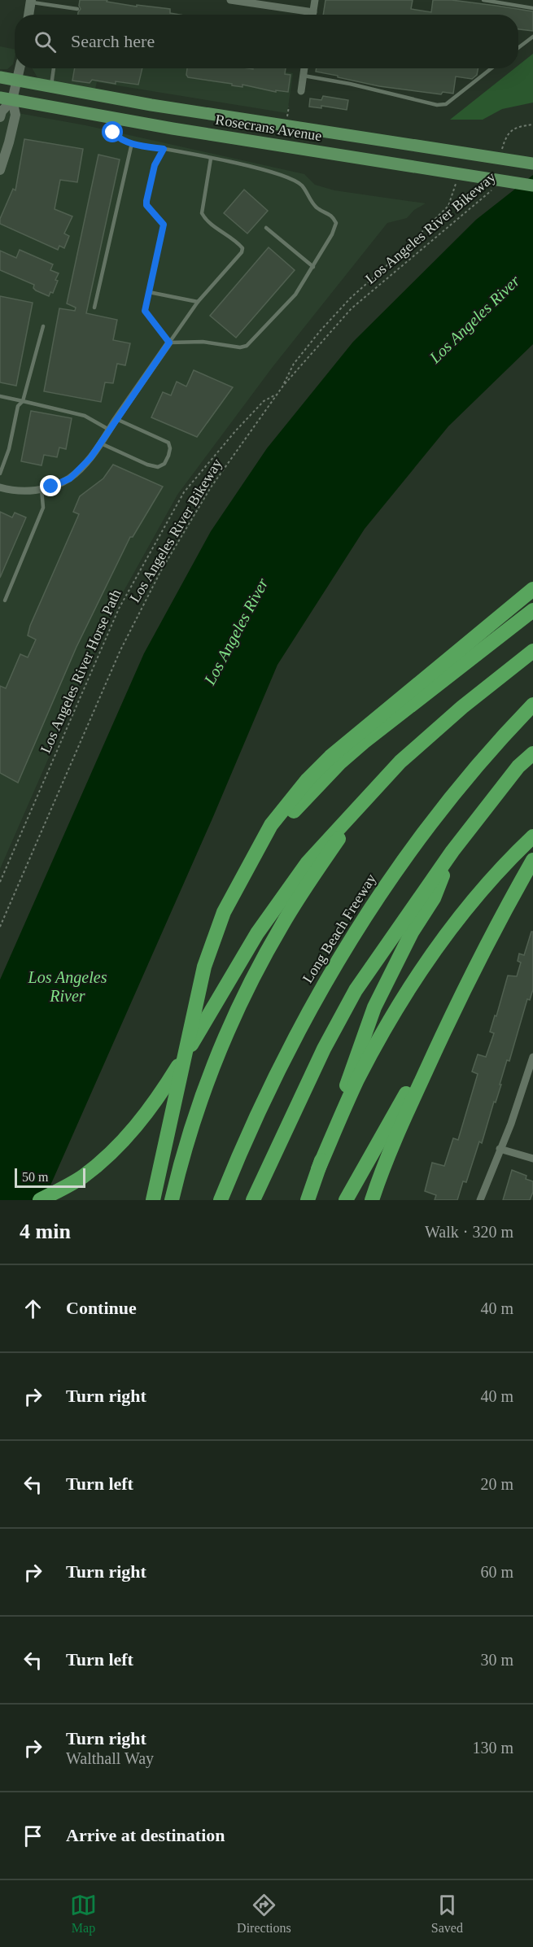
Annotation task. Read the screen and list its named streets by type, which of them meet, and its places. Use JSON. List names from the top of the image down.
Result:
{
  "streets": {
    "highway": ["Long Beach Freeway"],
    "main road": ["Rosecrans Avenue"],
    "path": ["Los Angeles River Bikeway", "Los Angeles River Horse Path"]
  },
  "crossings": [
    ["Los Angeles River Bikeway", "Los Angeles River Horse Path"]
  ],
  "water": ["Los Angeles River"],
  "scale_bar": "50 m",
  "page": {
    "search": "Search here",
    "scale": "50 m",
    "heading": ["4 min", "Walk · 320 m"],
    "list": [
      ["Continue", "40 m"],
      ["Turn right", "40 m"],
      ["Turn left", "20 m"],
      ["Turn right", "60 m"],
      ["Turn left", "30 m"],
      ["Turn right", "Walthall Way", "130 m"],
      "Arrive at destination"
    ],
    "nav": ["Map", "Directions", "Saved"]
  }
}
